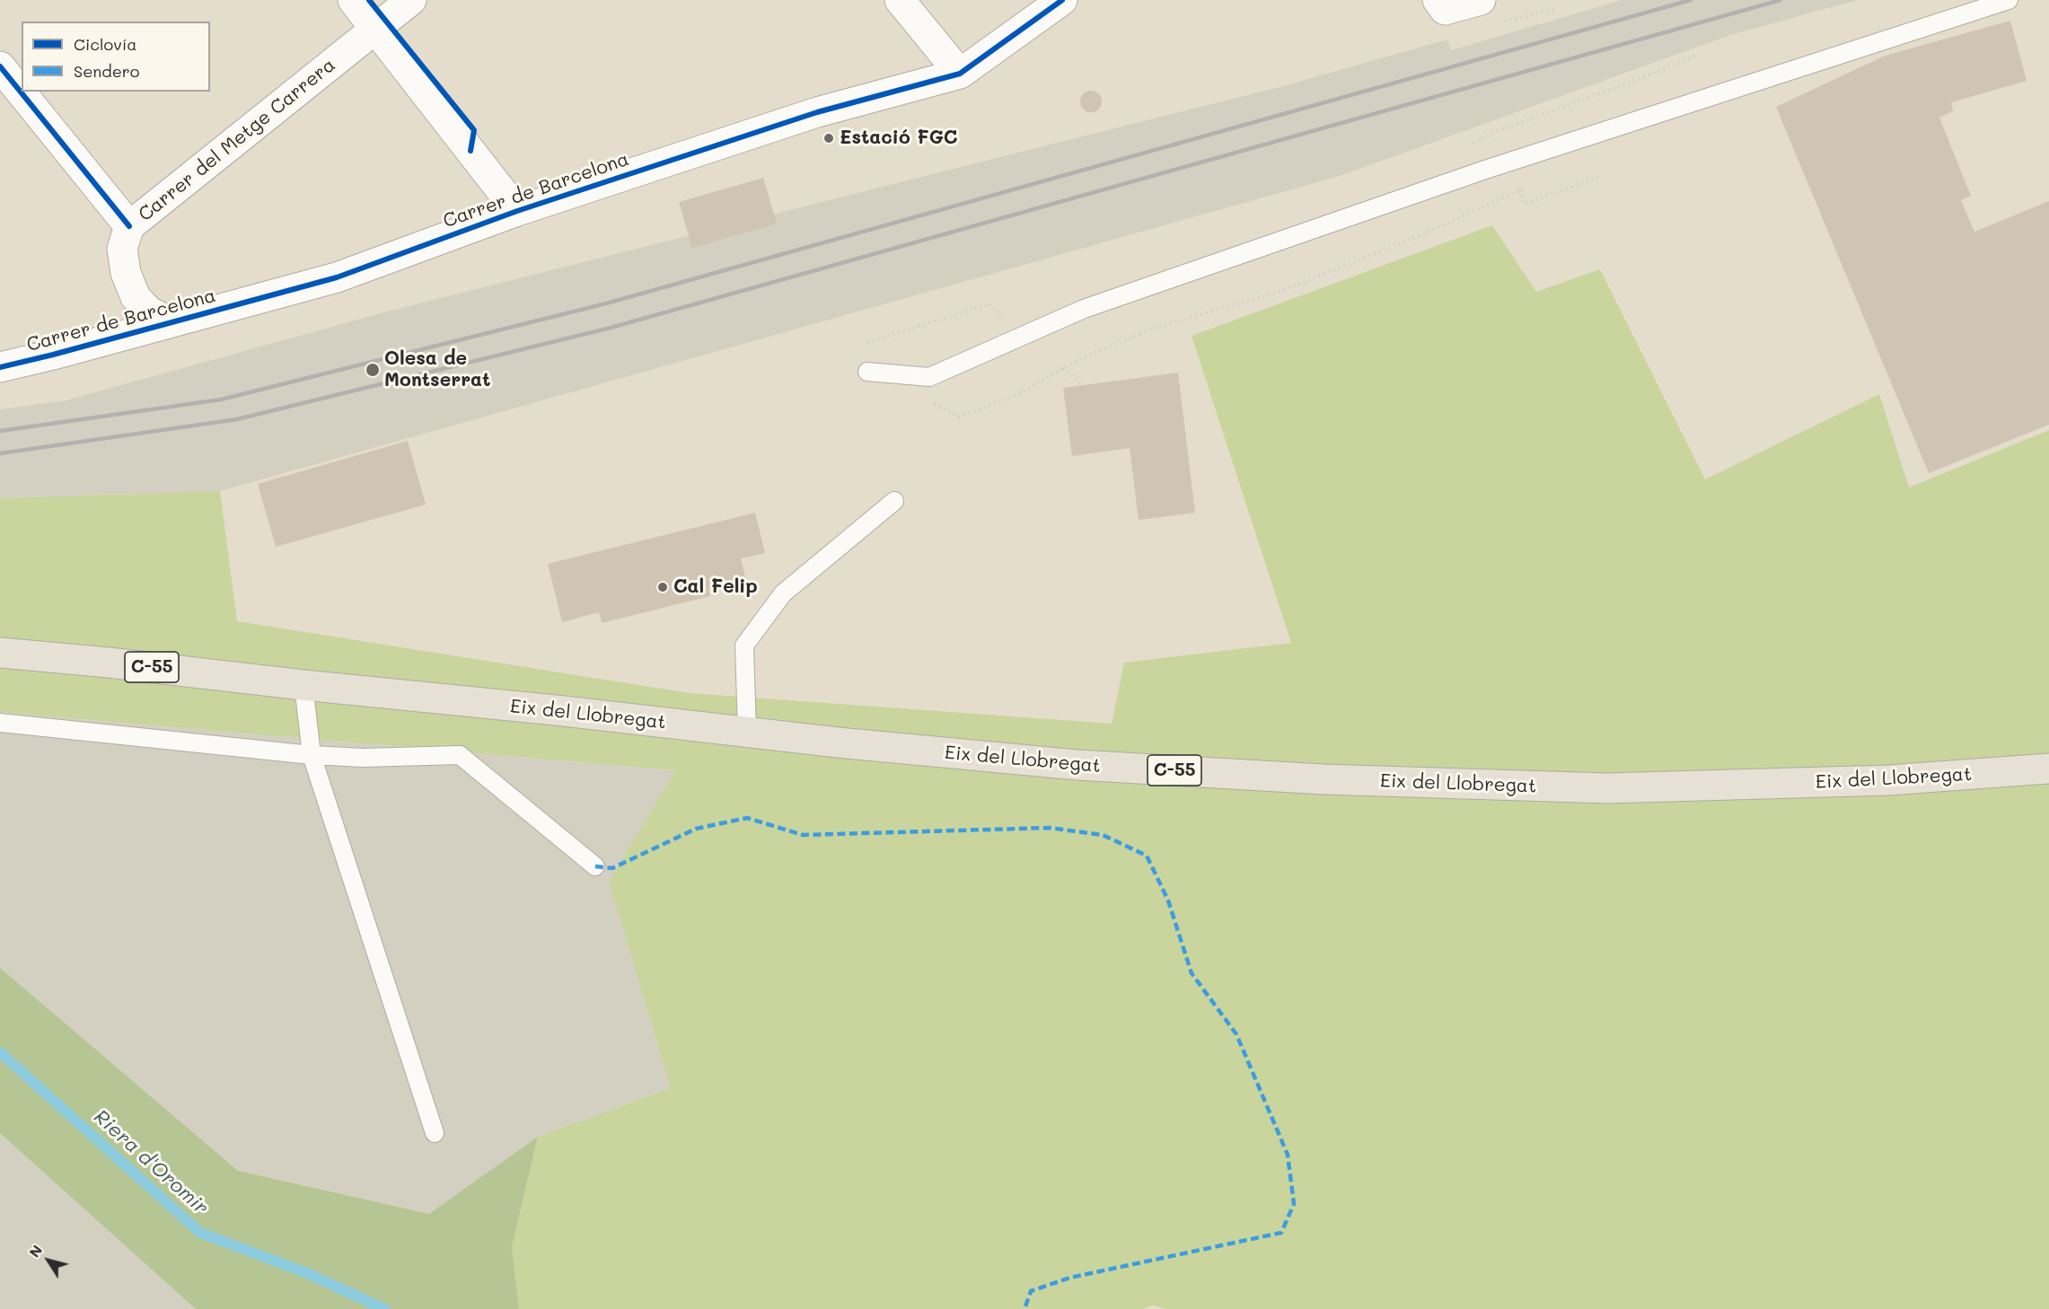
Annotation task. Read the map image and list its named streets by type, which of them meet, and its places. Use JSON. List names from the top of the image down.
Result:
{
  "streets": {
    "highway": ["C-55", "Eix del Llobregat"],
    "street": ["Carrer del Metge Carrera", "Carrer de Barcelona"]
  },
  "crossings": [
    ["Carrer del Metge Carrera", "Carrer de Barcelona"]
  ],
  "water": ["Riera d'Oromir"],
  "places": ["Estació FGC", "Olesa de Montserrat", "Cal Felip"],
  "legend": ["Ciclovía", "Sendero"],
  "north": "top left"
}
